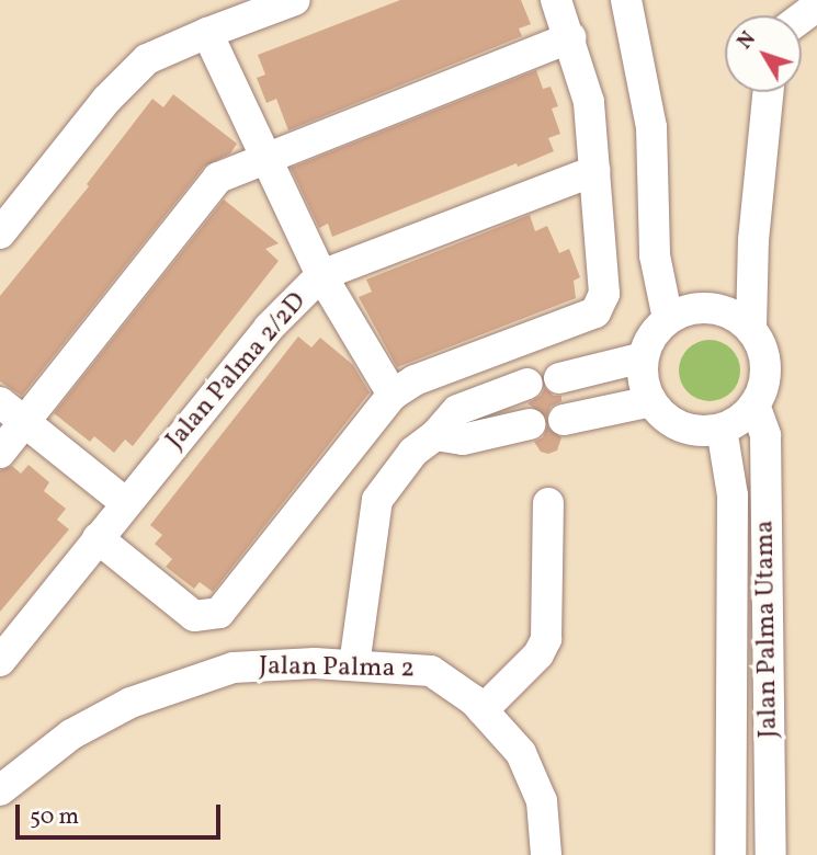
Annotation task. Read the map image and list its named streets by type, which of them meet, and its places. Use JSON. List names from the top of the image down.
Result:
{
  "streets": {
    "street": ["Jalan Palma 2/2D", "Jalan Palma Utama", "Jalan Palma 2"]
  },
  "scale_bar": "50 m",
  "north": "top left"
}
